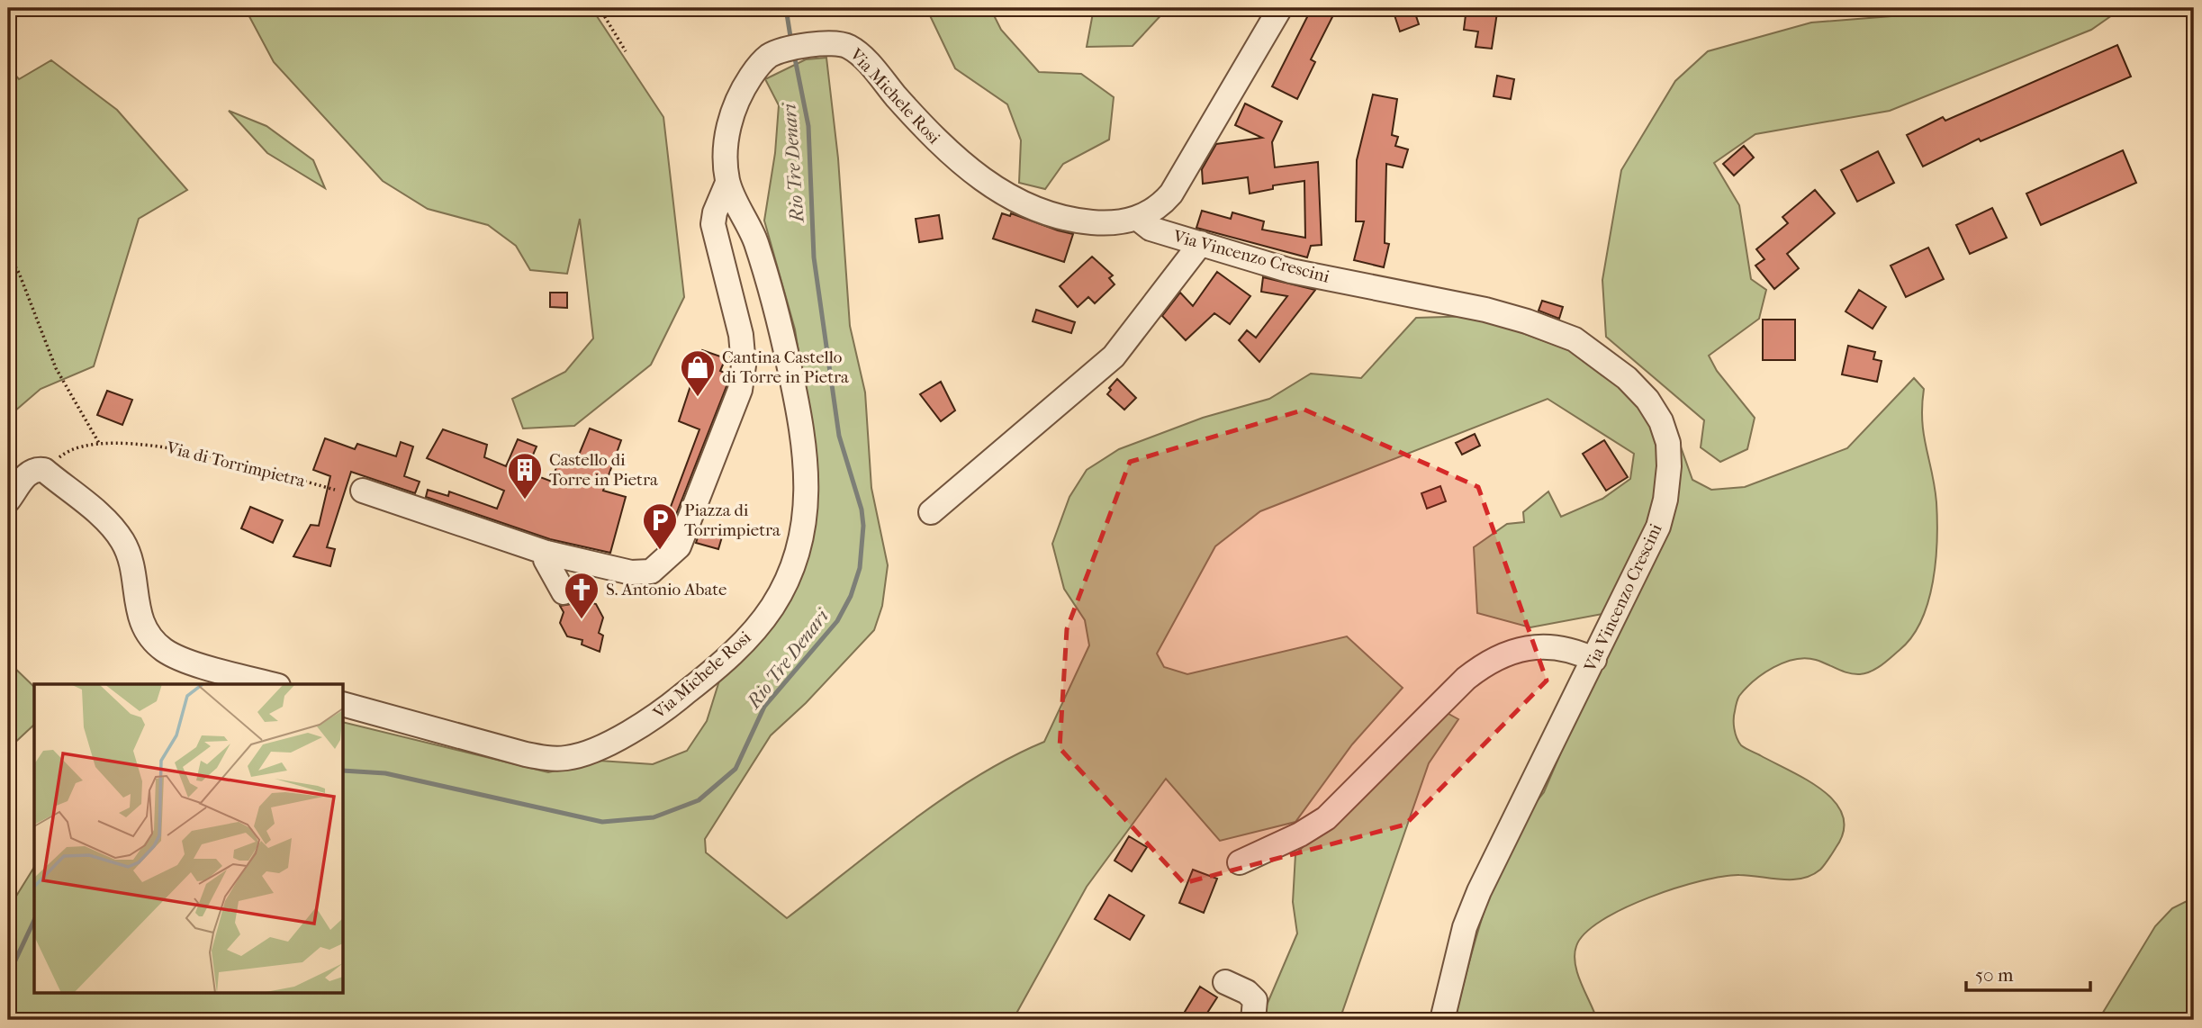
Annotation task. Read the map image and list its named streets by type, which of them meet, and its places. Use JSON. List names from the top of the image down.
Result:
{
  "streets": {
    "street": ["Via Michele Rosi", "Via Vincenzo Crescini"],
    "path": ["Via di Torrimpietra"]
  },
  "crossings": [
    ["Via Michele Rosi", "Via Vincenzo Crescini"]
  ],
  "water": ["Rio Tre Denari"],
  "places": {
    "shop": ["Cantina Castello di Torre in Pietra"],
    "building": ["Castello di Torre in Pietra"],
    "parking": ["Piazza di Torrimpietra"],
    "church": ["S. Antonio Abate"]
  },
  "scale_bar": "50 m"
}
